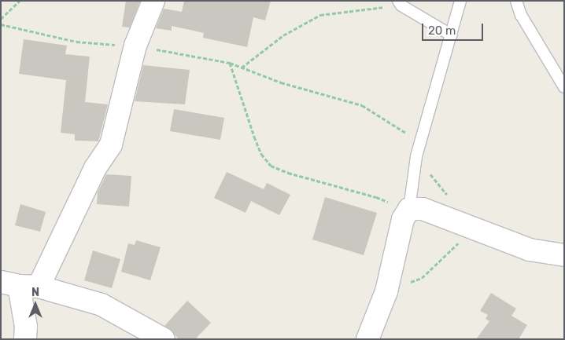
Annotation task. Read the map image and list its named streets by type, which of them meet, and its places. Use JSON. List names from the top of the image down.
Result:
{
  "scale_bar": "20 m",
  "north": "top"
}
